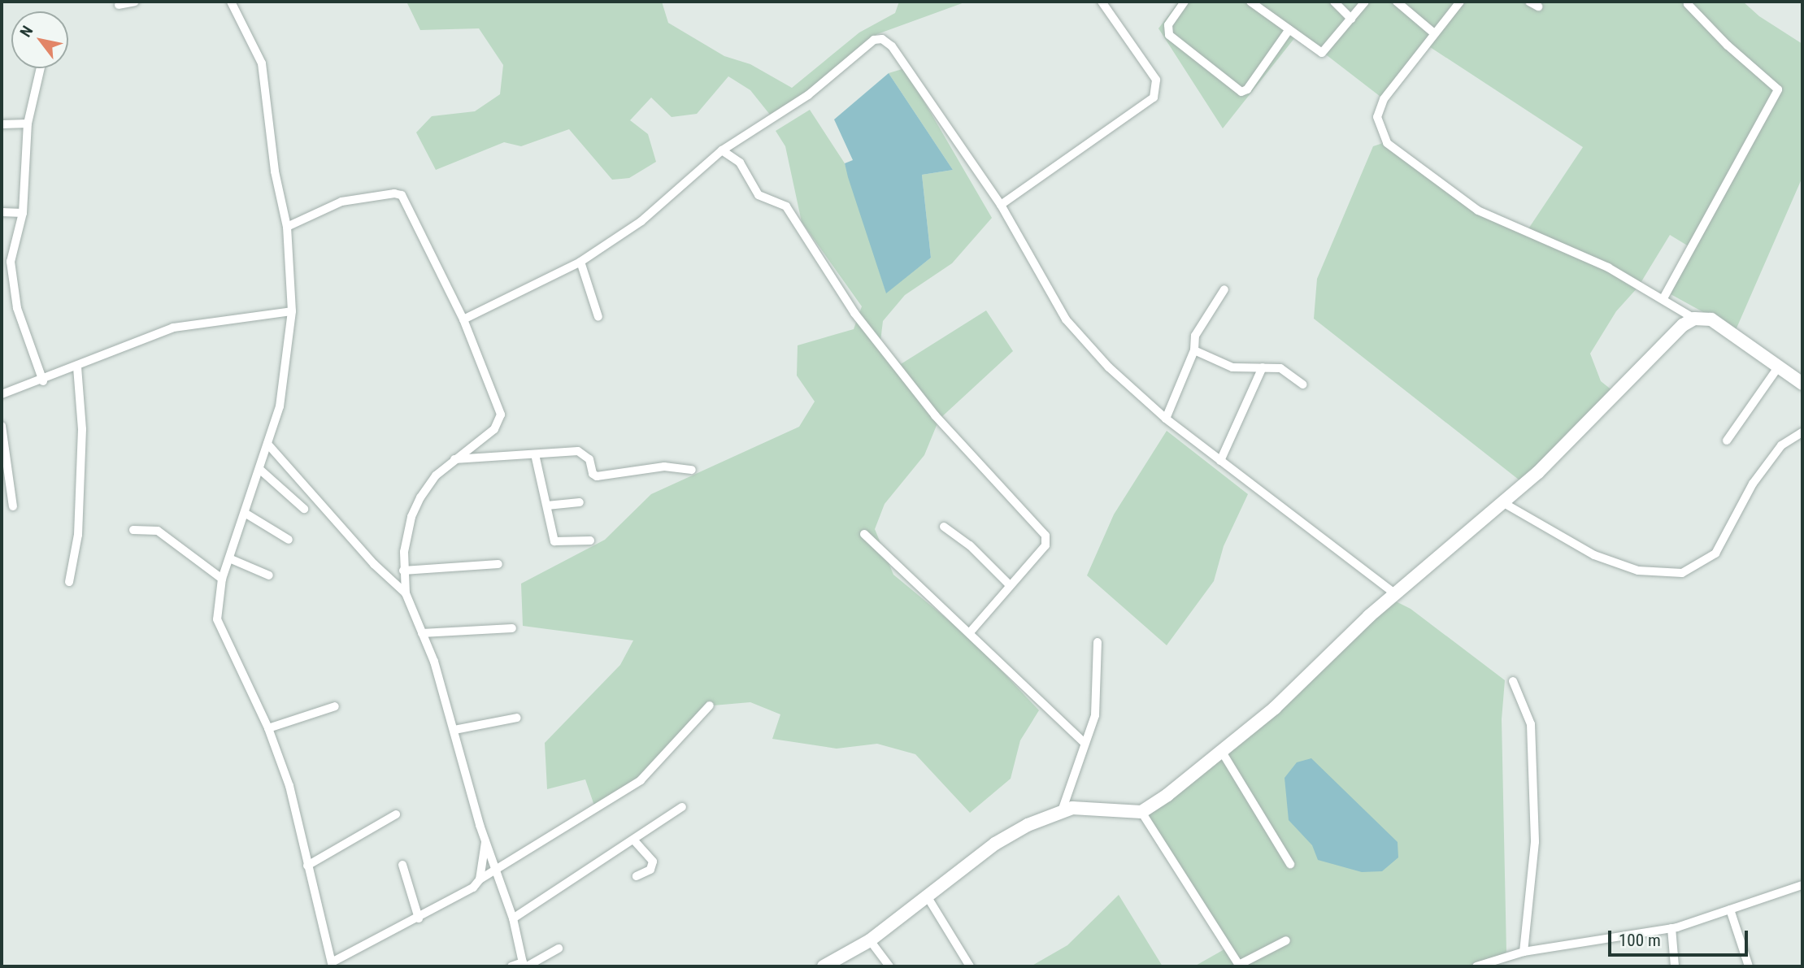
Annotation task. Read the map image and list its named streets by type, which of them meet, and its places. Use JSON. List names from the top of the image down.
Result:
{
  "scale_bar": "100 m",
  "north": "top left"
}
